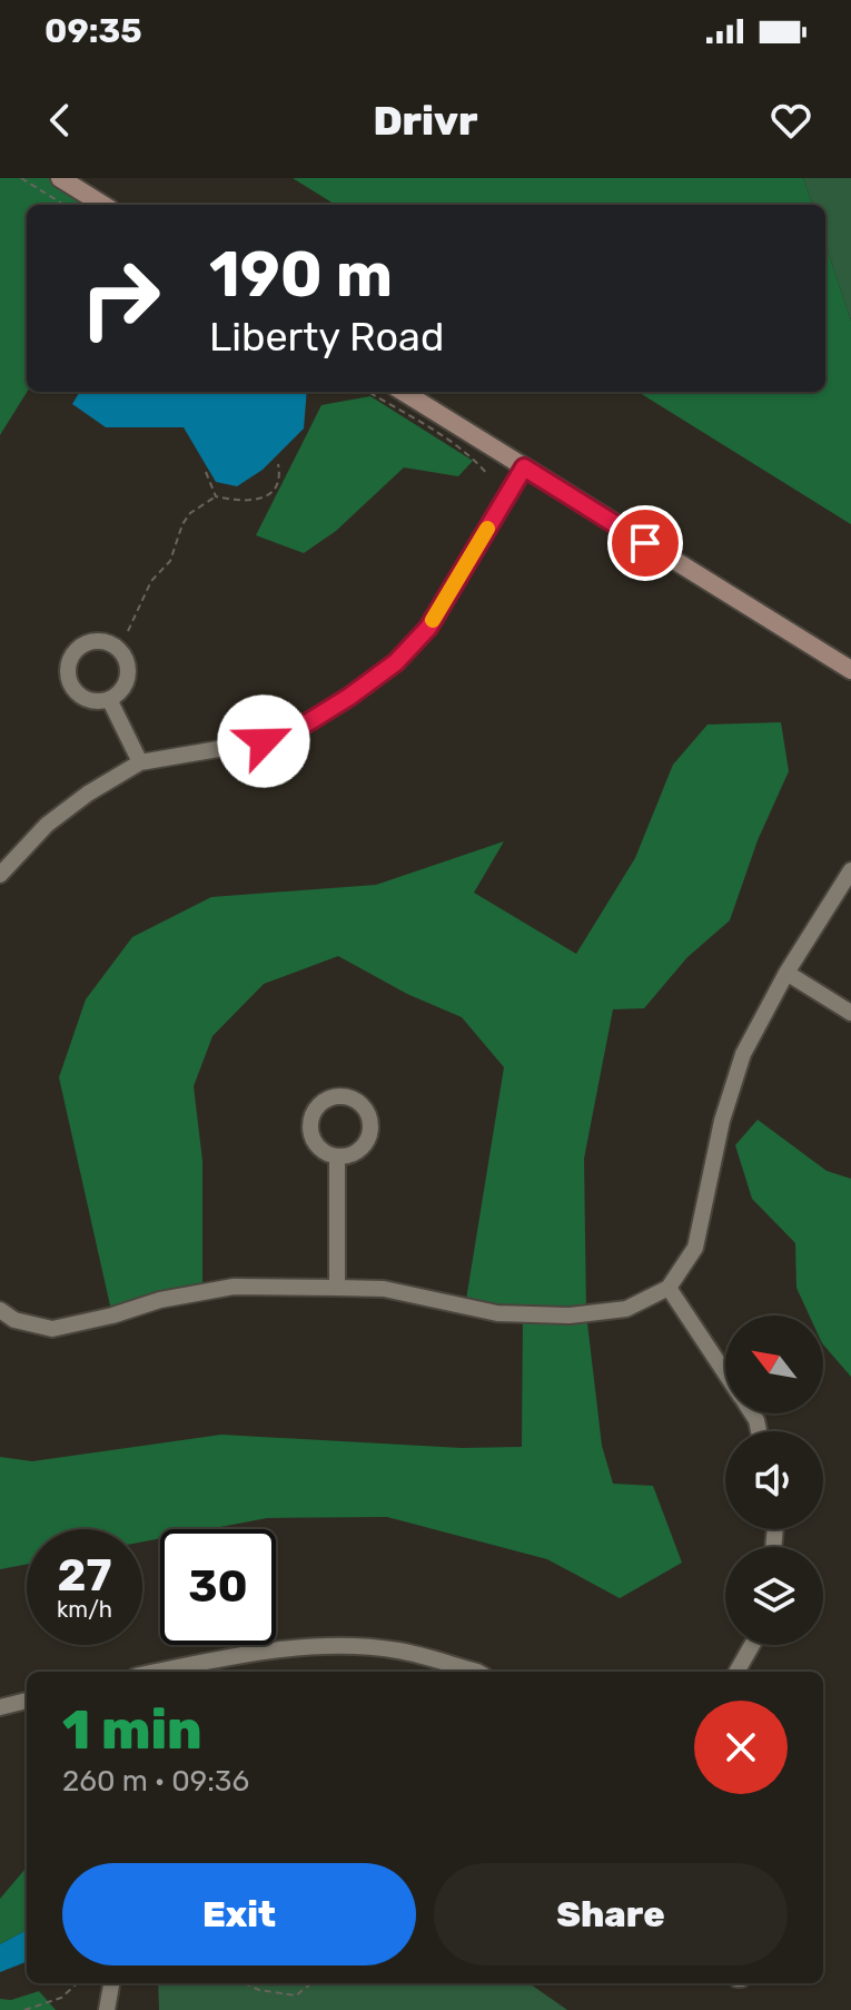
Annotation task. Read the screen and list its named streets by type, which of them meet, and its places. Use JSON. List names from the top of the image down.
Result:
{
  "north": "top left",
  "page": {
    "status": "09:35",
    "header": "Drivr",
    "turn": ["190 m", "Liberty Road"],
    "speed": "27 km/h",
    "limit": "30",
    "heading": ["1 min", "260 m · 09:36"],
    "buttons": ["Exit", "Share"]
  }
}
